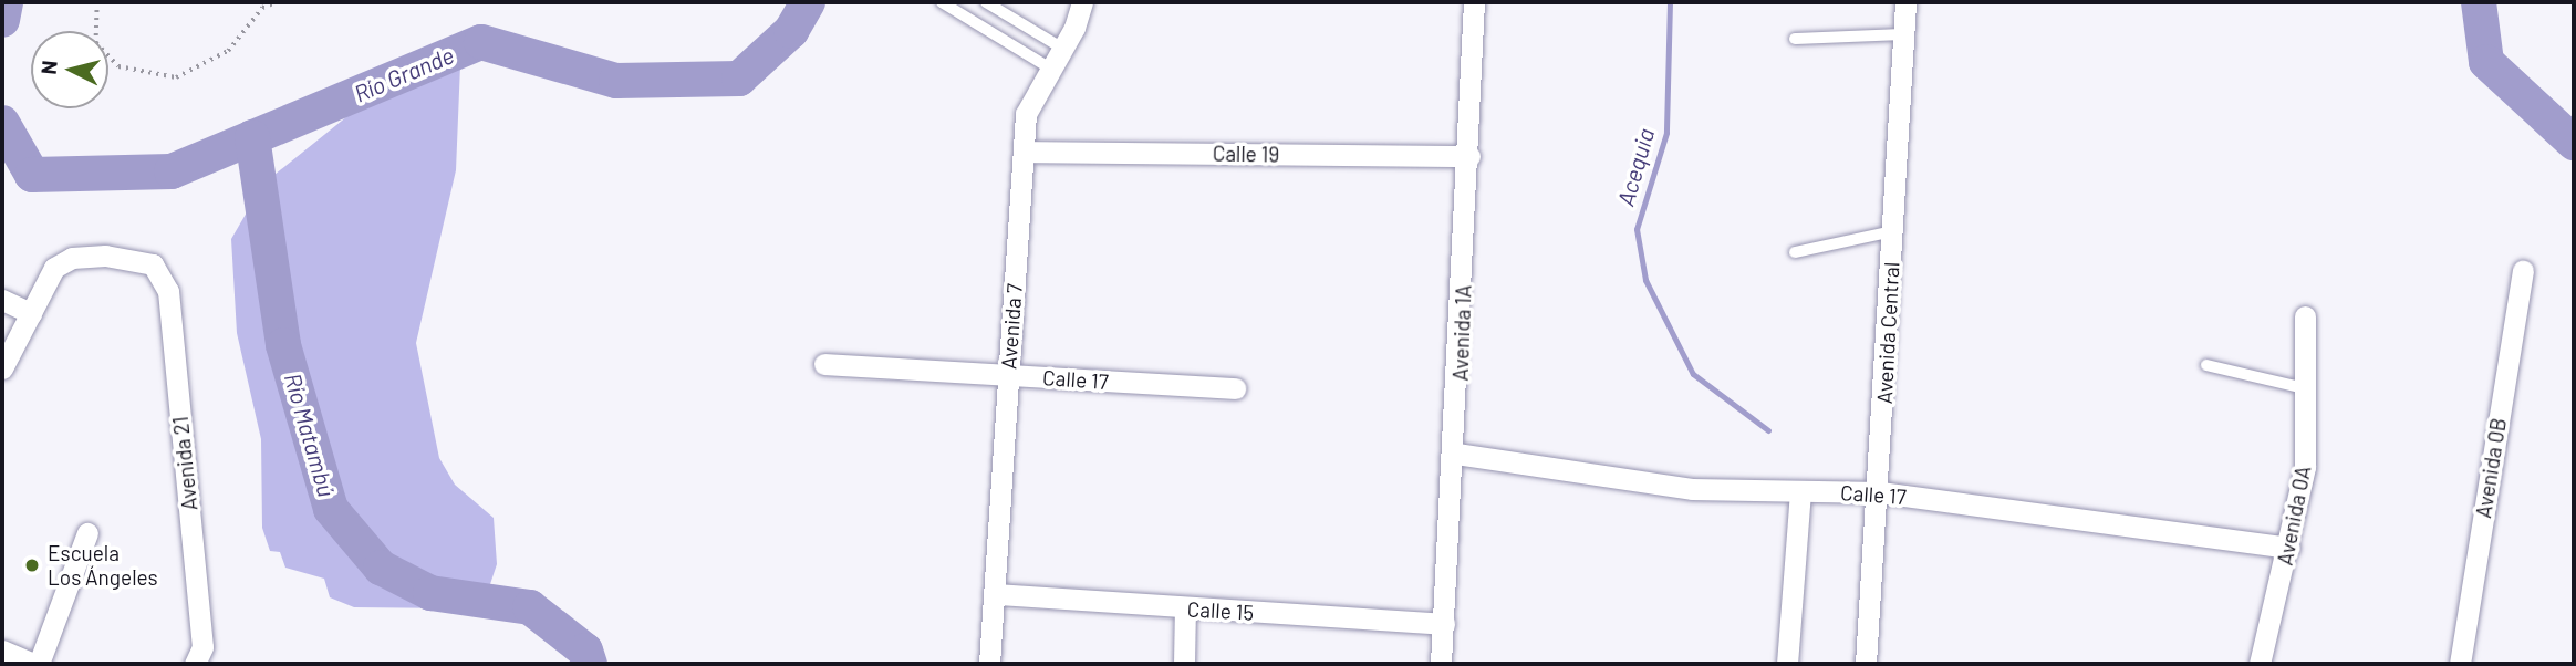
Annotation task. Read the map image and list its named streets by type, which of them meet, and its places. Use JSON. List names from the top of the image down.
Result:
{
  "streets": {
    "street": [
      "Calle 19",
      "Avenida 7",
      "Avenida 1A",
      "Avenida Central",
      "Calle 17",
      "Avenida 21",
      "Avenida 0B",
      "Avenida 0A",
      "Calle 15"
    ]
  },
  "crossings": [
    ["Calle 19", "Avenida 7"],
    ["Calle 19", "Avenida 1A"],
    ["Avenida 7", "Calle 17"],
    ["Avenida 7", "Calle 15"],
    ["Avenida 1A", "Calle 17"],
    ["Avenida 1A", "Calle 15"],
    ["Avenida Central", "Calle 17"],
    ["Calle 17", "Avenida 0A"]
  ],
  "water": ["Río Grande", "Acequia", "Río Matambú"],
  "places": ["Escuela Los Ángeles"],
  "north": "left"
}
